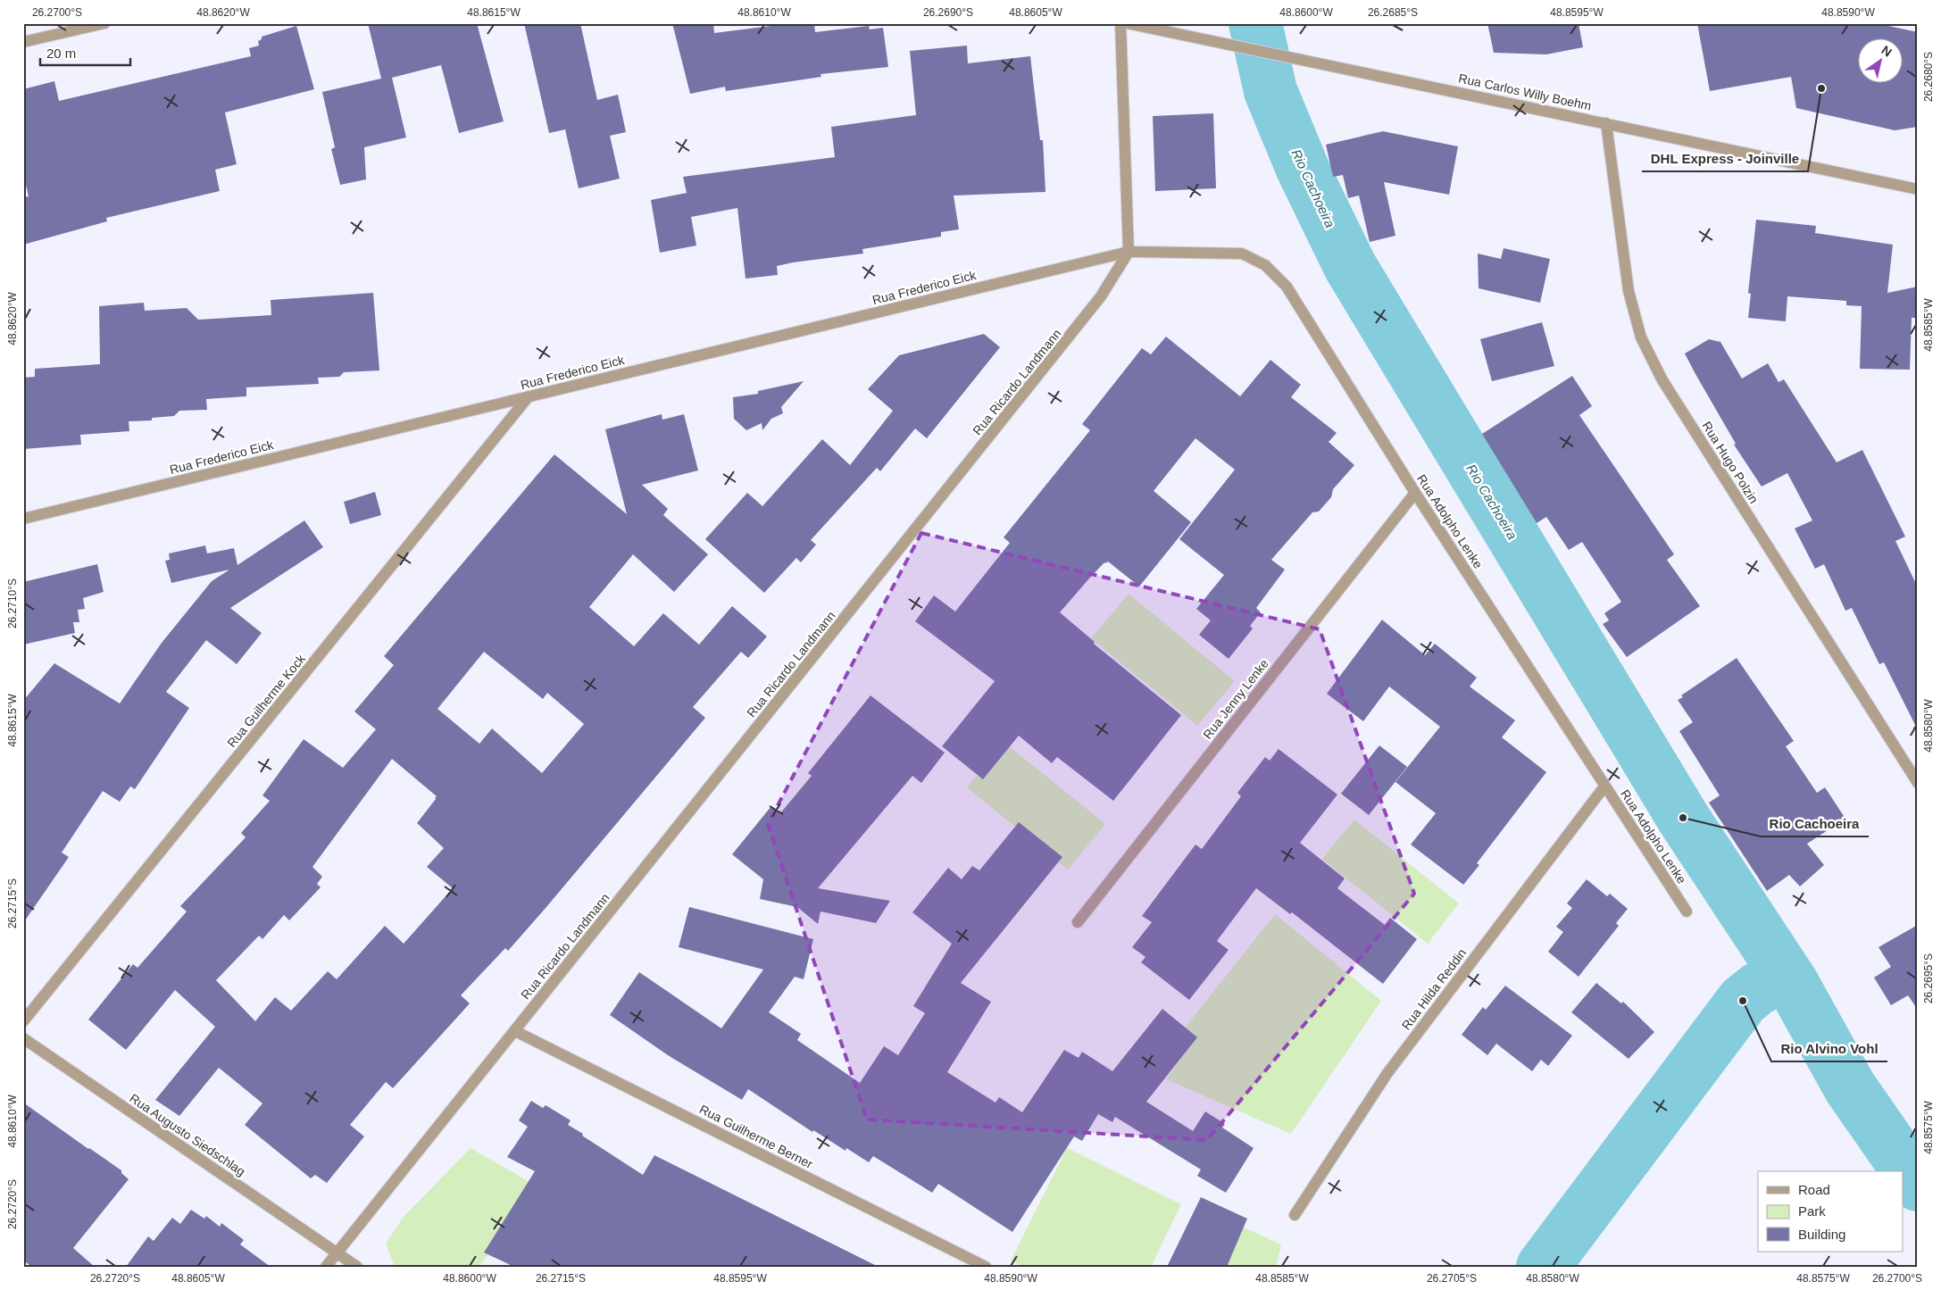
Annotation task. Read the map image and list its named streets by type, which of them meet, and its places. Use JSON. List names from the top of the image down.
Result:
{
  "streets": {
    "street": [
      "Rua Carlos Willy Boehm",
      "Rua Frederico Eick",
      "Rua Ricardo Landmann",
      "Rua Hugo Polzin",
      "Rua Adolpho Lenke",
      "Rua Jenny Lenke",
      "Rua Guilherme Kock",
      "Rua Hilda Reddin",
      "Rua Augusto Siedschlag",
      "Rua Guilherme Berner"
    ]
  },
  "crossings": [
    ["Rua Carlos Willy Boehm", "Rua Hugo Polzin"],
    ["Rua Frederico Eick", "Rua Ricardo Landmann"],
    ["Rua Frederico Eick", "Rua Adolpho Lenke"],
    ["Rua Frederico Eick", "Rua Guilherme Kock"],
    ["Rua Ricardo Landmann", "Rua Adolpho Lenke"],
    ["Rua Ricardo Landmann", "Rua Augusto Siedschlag"],
    ["Rua Ricardo Landmann", "Rua Guilherme Berner"],
    ["Rua Adolpho Lenke", "Rua Jenny Lenke"],
    ["Rua Adolpho Lenke", "Rua Hilda Reddin"]
  ],
  "water": ["Rio Cachoeira"],
  "places": ["DHL Express - Joinville", "Rio Cachoeira", "Rio Alvino Vohl"],
  "legend": ["Road", "Park", "Building"],
  "scale_bar": "20 m",
  "north": "top right",
  "coordinates": [
    "26.2700°S",
    "48.8620°W",
    "48.8615°W",
    "48.8610°W",
    "26.2690°S",
    "48.8605°W",
    "48.8600°W",
    "26.2685°S",
    "48.8595°W",
    "48.8590°W",
    "26.2680°S",
    "48.8585°W",
    "26.2710°S",
    "48.8580°W",
    "26.2715°S",
    "26.2695°S",
    "48.8575°W",
    "26.2720°S",
    "26.2705°S"
  ]
}
